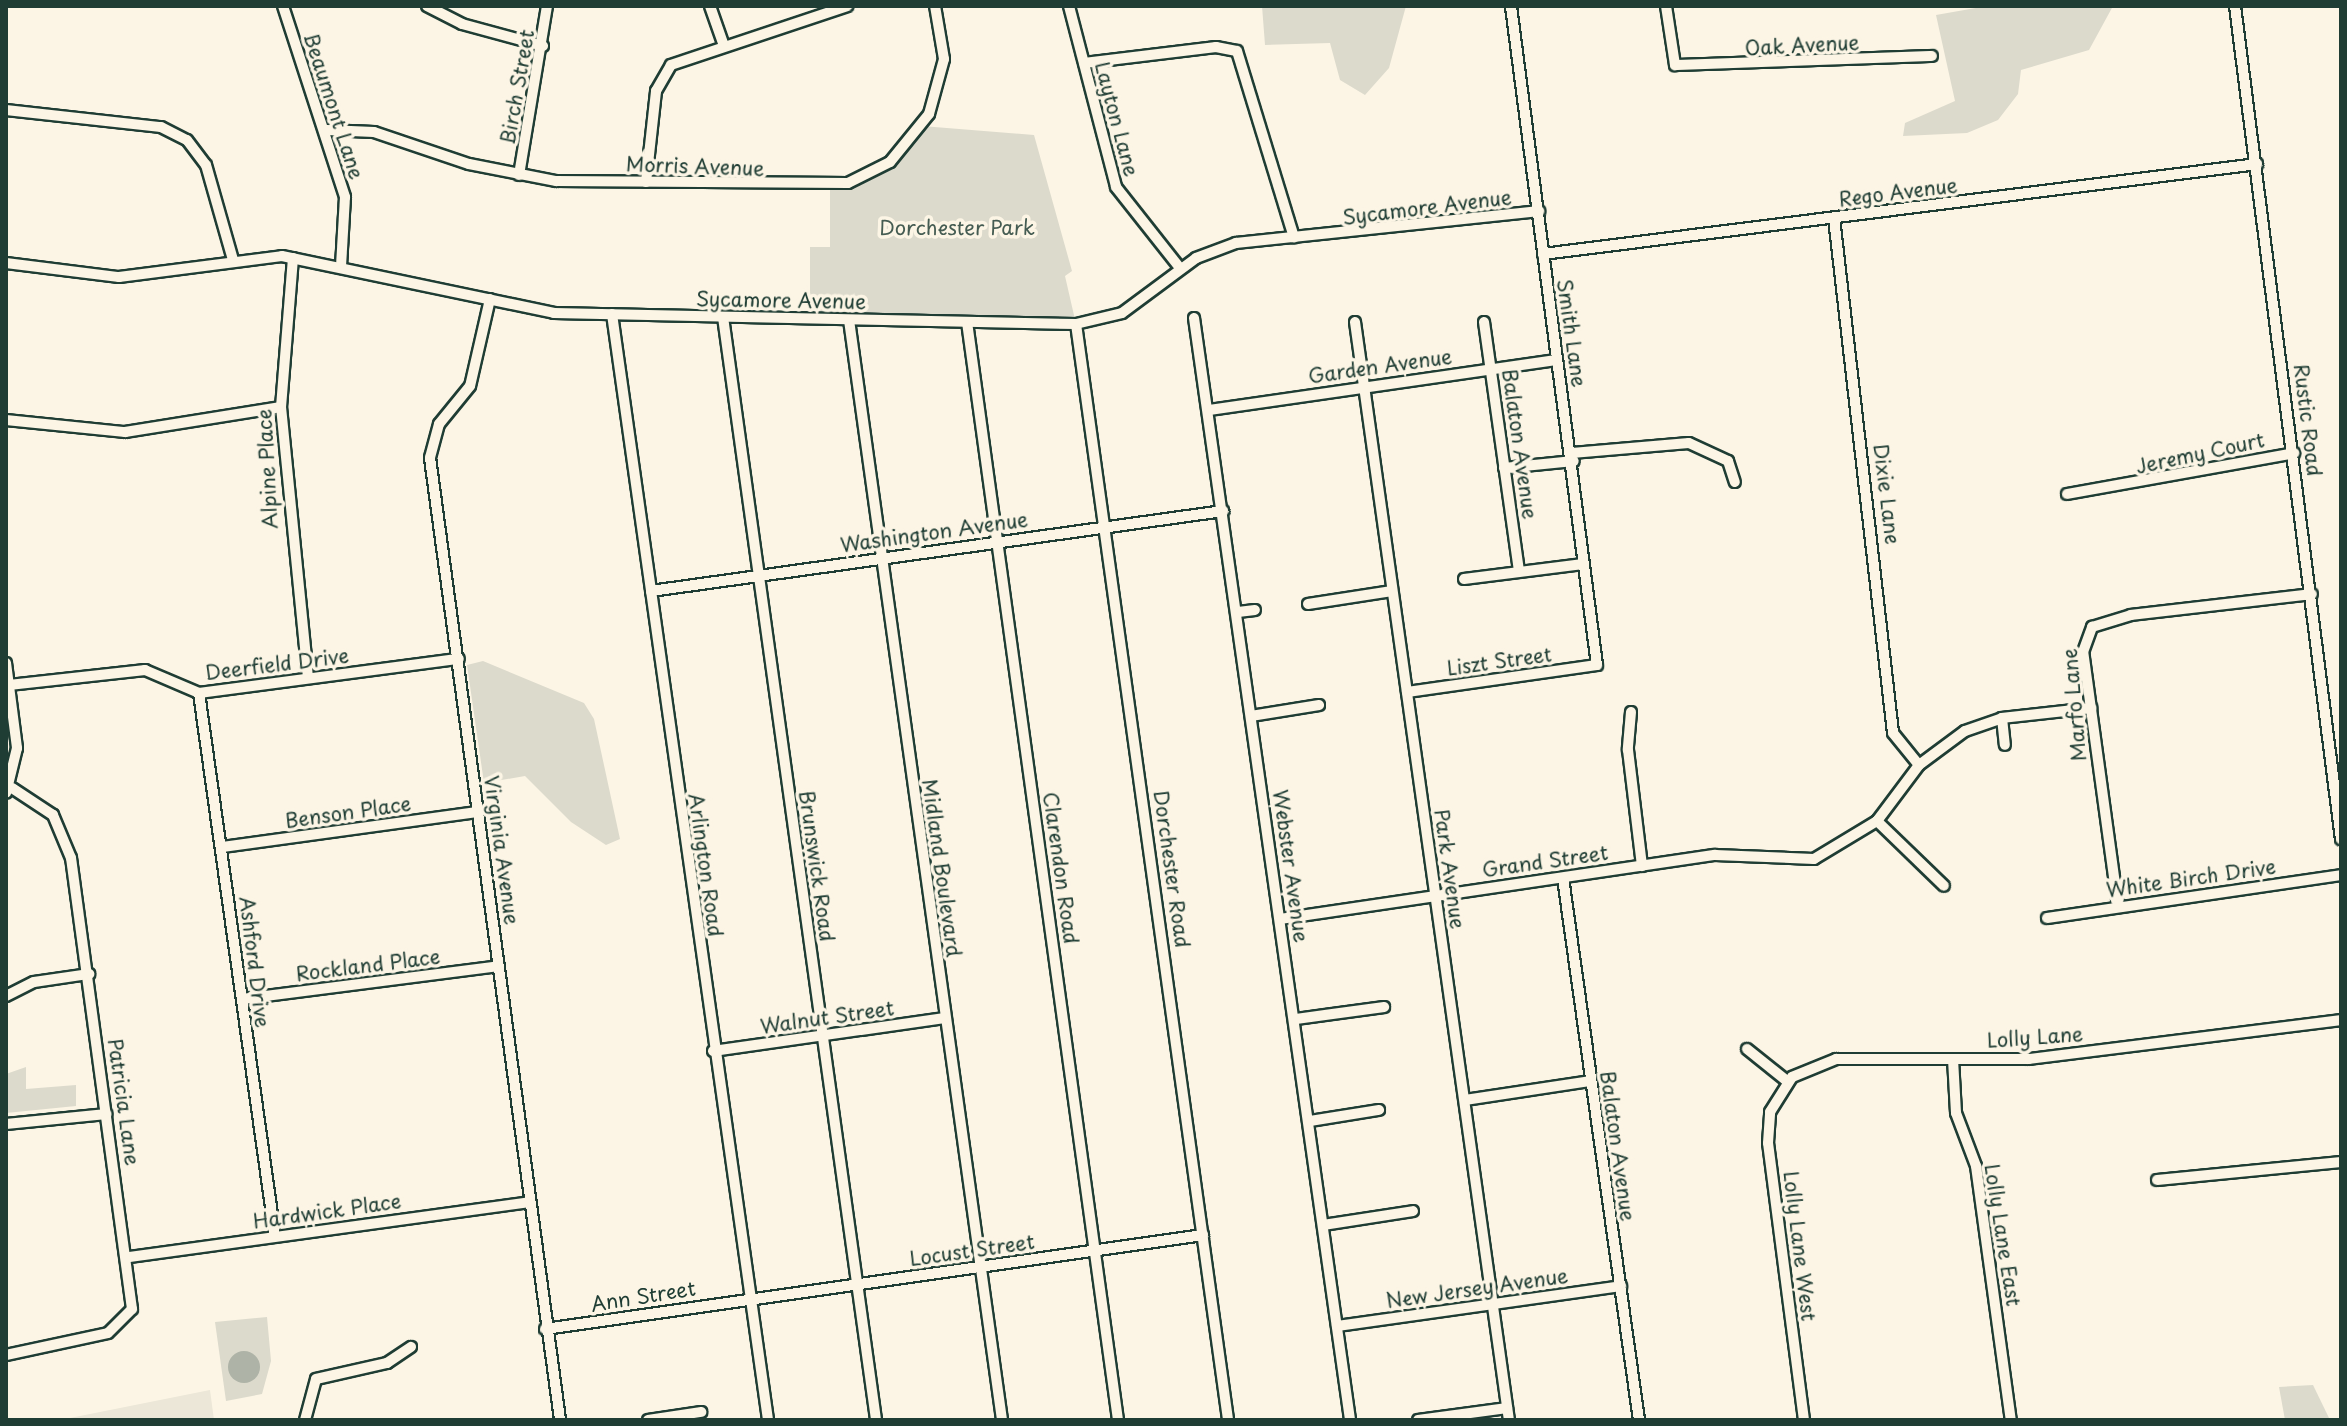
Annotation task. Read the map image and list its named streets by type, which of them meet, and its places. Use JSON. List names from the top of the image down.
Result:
{
  "streets": {
    "street": [
      "Oak Avenue",
      "Birch Street",
      "Beaumont Lane",
      "Layton Lane",
      "Morris Avenue",
      "Rego Avenue",
      "Sycamore Avenue",
      "Smith Lane",
      "Garden Avenue",
      "Rustic Road",
      "Balaton Avenue",
      "Jeremy Court",
      "Alpine Place",
      "Dixie Lane",
      "Washington Avenue",
      "Liszt Street",
      "Deerfield Drive",
      "Marfo Lane",
      "Benson Place",
      "Virginia Avenue",
      "Grand Street",
      "Arlington Road",
      "Brunswick Road",
      "Webster Avenue",
      "Midland Boulevard",
      "Clarendon Road",
      "Dorchester Road",
      "Park Avenue",
      "White Birch Drive",
      "Ashford Drive",
      "Rockland Place",
      "Walnut Street",
      "Lolly Lane",
      "Patricia Lane",
      "Hardwick Place",
      "Lolly Lane East",
      "Lolly Lane West",
      "Locust Street",
      "New Jersey Avenue",
      "Ann Street"
    ]
  },
  "crossings": [
    ["Birch Street", "Morris Avenue"],
    ["Beaumont Lane", "Morris Avenue"],
    ["Beaumont Lane", "Sycamore Avenue"],
    ["Layton Lane", "Sycamore Avenue"],
    ["Rego Avenue", "Smith Lane"],
    ["Rego Avenue", "Rustic Road"],
    ["Rego Avenue", "Dixie Lane"],
    ["Sycamore Avenue", "Smith Lane"],
    ["Sycamore Avenue", "Alpine Place"],
    ["Sycamore Avenue", "Virginia Avenue"],
    ["Sycamore Avenue", "Arlington Road"],
    ["Sycamore Avenue", "Brunswick Road"],
    ["Sycamore Avenue", "Midland Boulevard"],
    ["Sycamore Avenue", "Clarendon Road"],
    ["Sycamore Avenue", "Dorchester Road"],
    ["Smith Lane", "Garden Avenue"],
    ["Smith Lane", "Liszt Street"],
    ["Garden Avenue", "Balaton Avenue"],
    ["Garden Avenue", "Webster Avenue"],
    ["Garden Avenue", "Park Avenue"],
    ["Rustic Road", "Jeremy Court"],
    ["Rustic Road", "Marfo Lane"],
    ["Balaton Avenue", "Grand Street"],
    ["Balaton Avenue", "New Jersey Avenue"],
    ["Alpine Place", "Deerfield Drive"],
    ["Washington Avenue", "Arlington Road"],
    ["Washington Avenue", "Brunswick Road"],
    ["Washington Avenue", "Webster Avenue"],
    ["Washington Avenue", "Midland Boulevard"],
    ["Washington Avenue", "Clarendon Road"],
    ["Washington Avenue", "Dorchester Road"],
    ["Liszt Street", "Park Avenue"],
    ["Deerfield Drive", "Virginia Avenue"],
    ["Deerfield Drive", "Ashford Drive"],
    ["Marfo Lane", "White Birch Drive"],
    ["Benson Place", "Virginia Avenue"],
    ["Benson Place", "Ashford Drive"],
    ["Virginia Avenue", "Rockland Place"],
    ["Virginia Avenue", "Hardwick Place"],
    ["Virginia Avenue", "Ann Street"],
    ["Grand Street", "Webster Avenue"],
    ["Grand Street", "Park Avenue"],
    ["Arlington Road", "Walnut Street"],
    ["Arlington Road", "Locust Street"],
    ["Arlington Road", "Ann Street"],
    ["Brunswick Road", "Walnut Street"],
    ["Brunswick Road", "Locust Street"],
    ["Webster Avenue", "New Jersey Avenue"],
    ["Midland Boulevard", "Walnut Street"],
    ["Midland Boulevard", "Locust Street"],
    ["Clarendon Road", "Locust Street"],
    ["Dorchester Road", "Locust Street"],
    ["Park Avenue", "New Jersey Avenue"],
    ["Ashford Drive", "Rockland Place"],
    ["Ashford Drive", "Hardwick Place"],
    ["Lolly Lane", "Lolly Lane East"],
    ["Lolly Lane", "Lolly Lane West"],
    ["Patricia Lane", "Hardwick Place"],
    ["Locust Street", "Ann Street"]
  ],
  "parks": ["Dorchester Park"]
}
